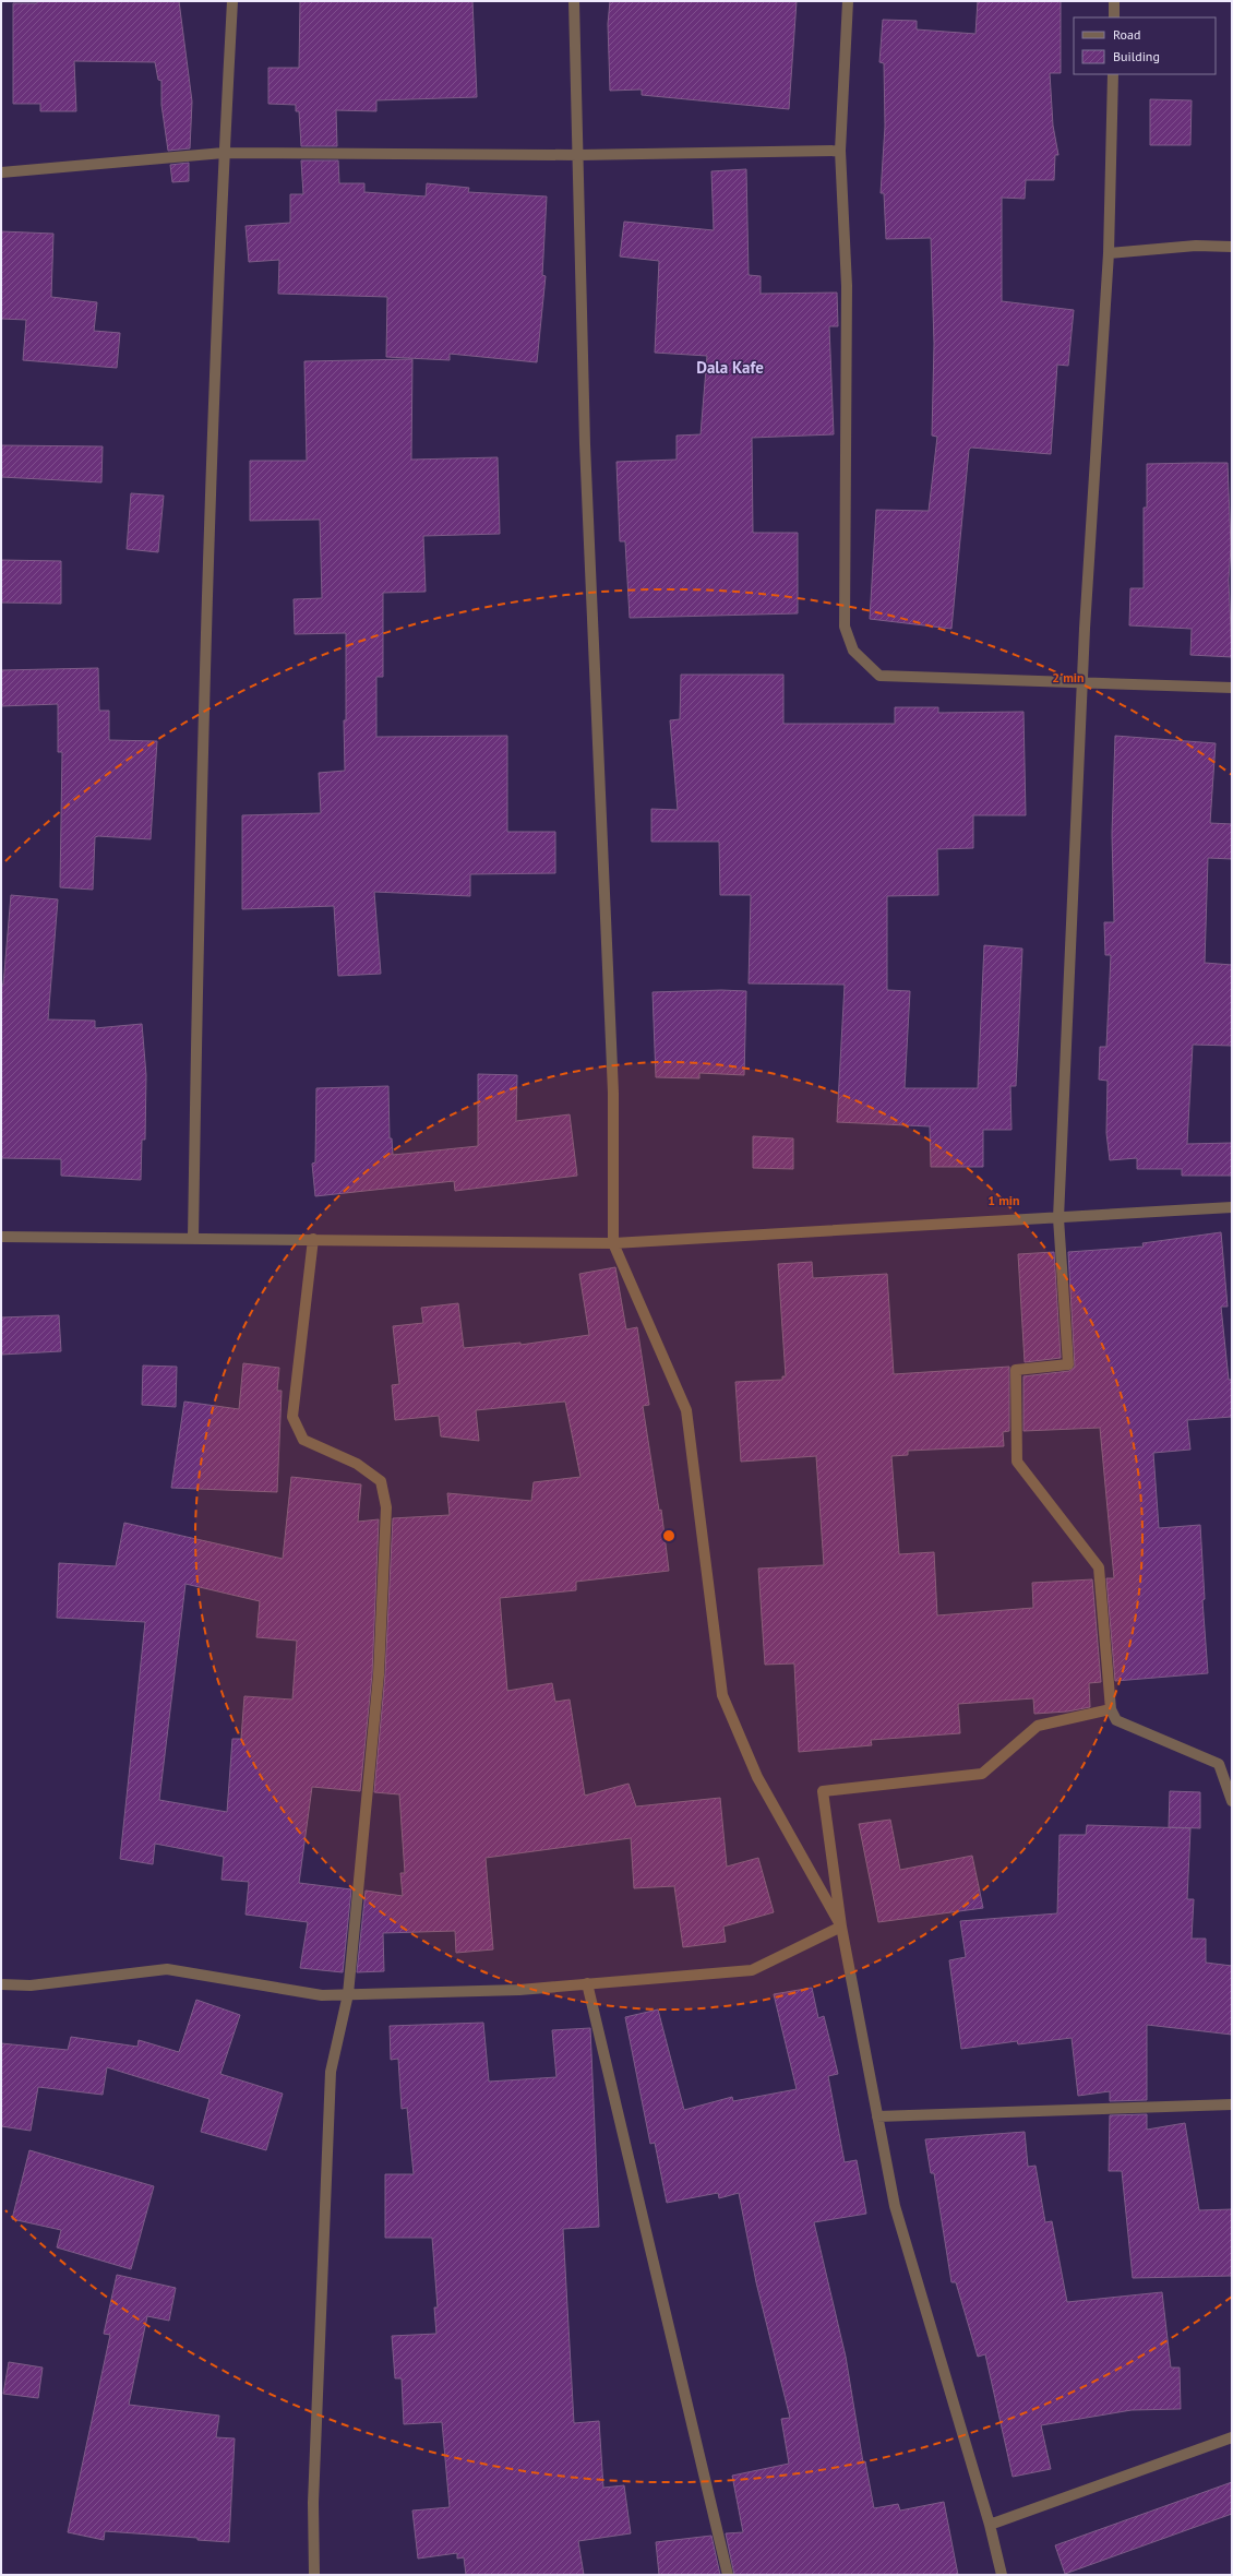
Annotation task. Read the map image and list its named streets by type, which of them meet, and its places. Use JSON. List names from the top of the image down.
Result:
{
  "districts": ["Dala Kafe"],
  "legend": ["Road", "Building"],
  "rings": ["2 min", "1 min"]
}
